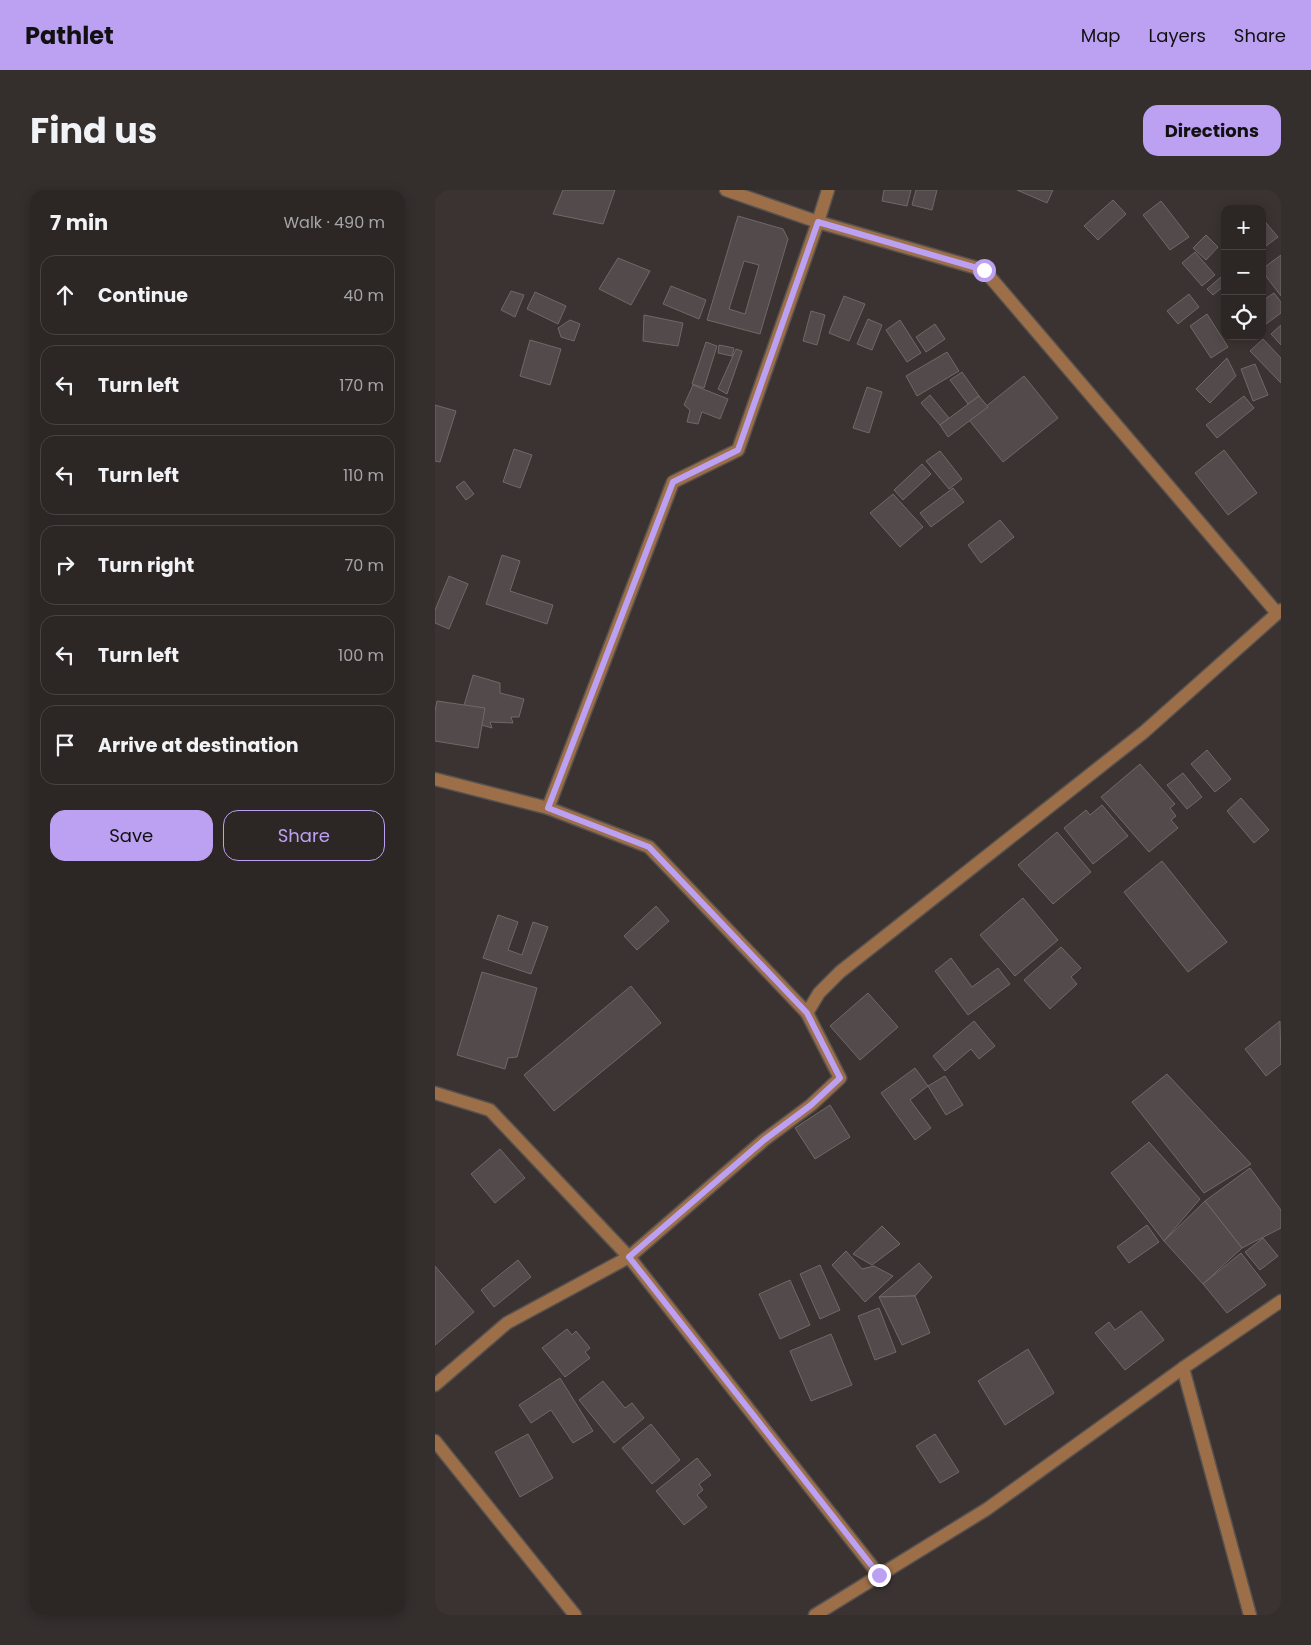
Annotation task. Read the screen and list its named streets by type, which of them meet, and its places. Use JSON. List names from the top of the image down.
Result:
{
  "page": {
    "header": "Pathlet",
    "nav": ["Map", "Layers", "Share"],
    "title": "Find us",
    "buttons": [
      "Directions",
      ["Save", "Share"]
    ],
    "heading": ["7 min", "Walk · 490 m"],
    "map_buttons": ["+", "−"],
    "list": [
      ["Continue", "40 m"],
      ["Turn left", "170 m"],
      ["Turn left", "110 m"],
      ["Turn right", "70 m"],
      ["Turn left", "100 m"],
      "Arrive at destination"
    ]
  }
}
